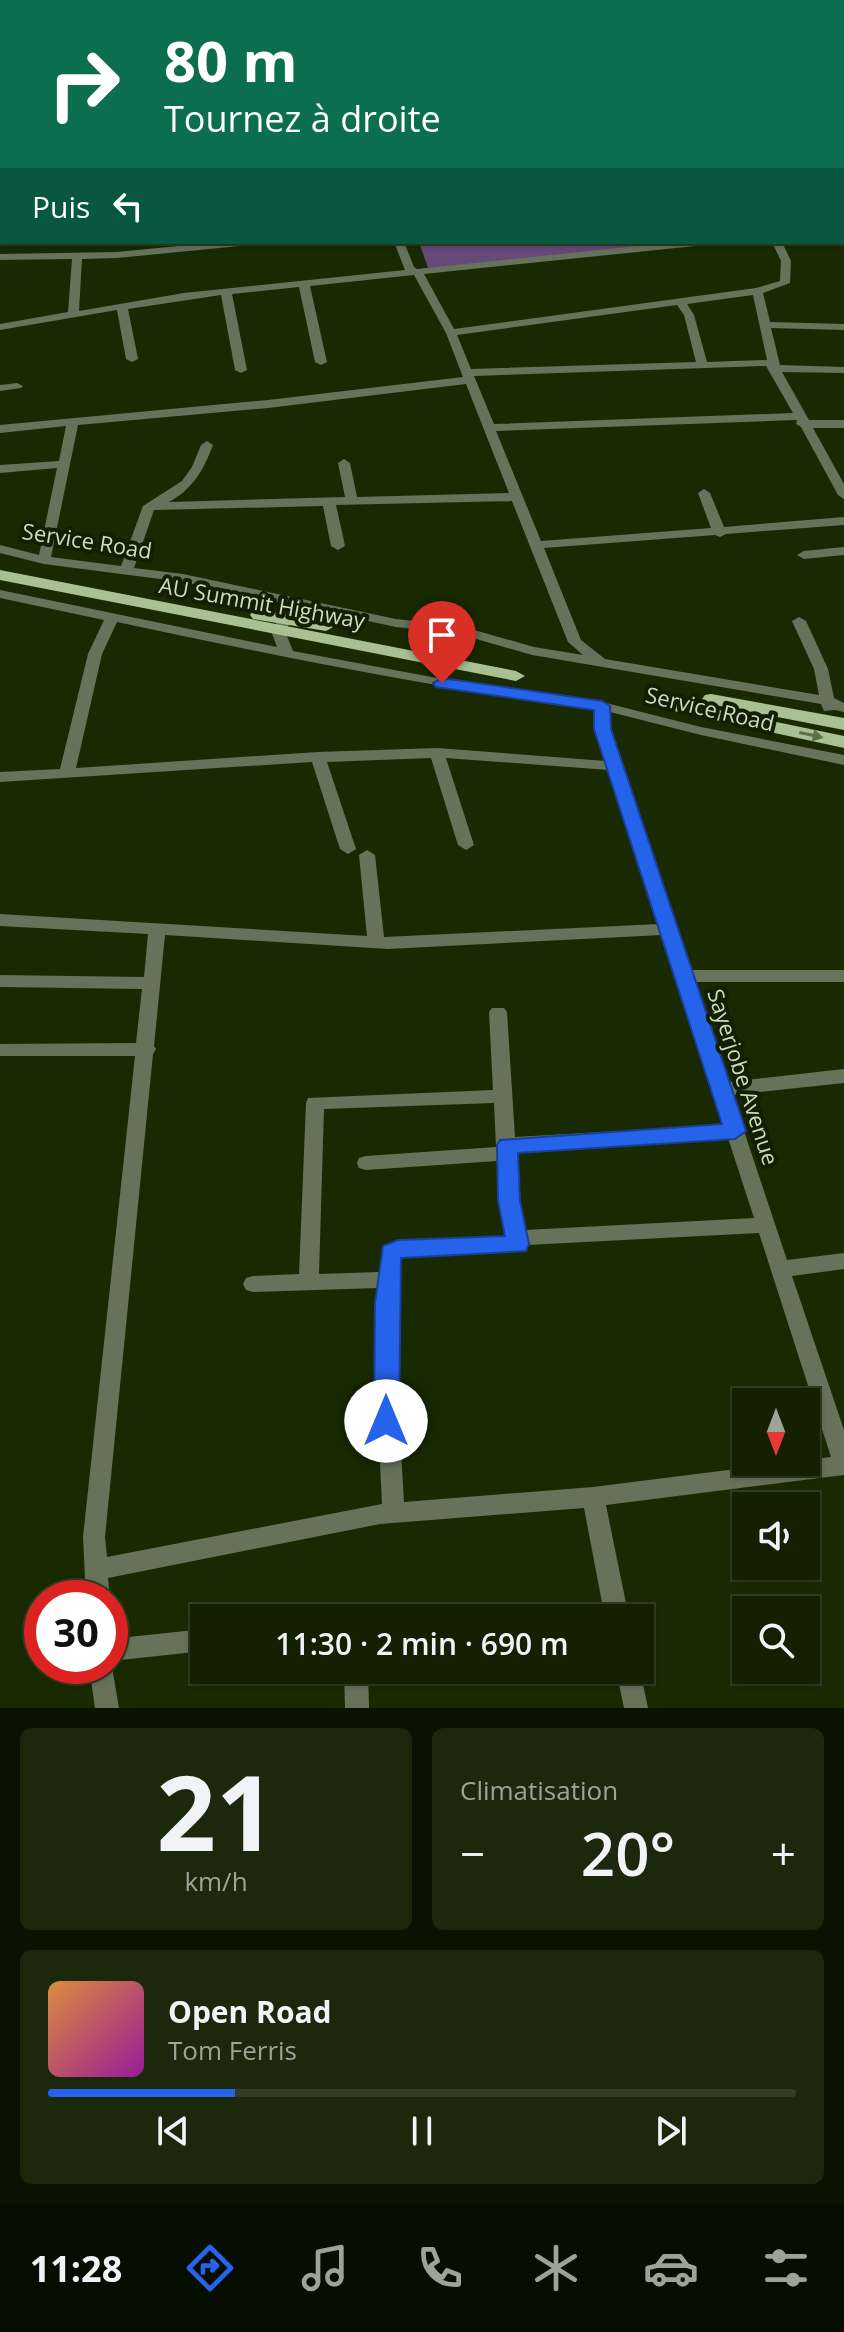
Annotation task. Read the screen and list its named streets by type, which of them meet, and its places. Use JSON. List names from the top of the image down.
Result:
{
  "streets": {
    "main road": ["AU Summit Highway"],
    "street": ["Service Road", "Sayerjobe Avenue"]
  },
  "crossings": [
    ["Service Road", "Sayerjobe Avenue"]
  ],
  "north": "bottom",
  "page": {
    "turn": ["80 m", "Tournez à droite"],
    "then": "Puis",
    "limit": "30",
    "trip": "11:30 · 2 min · 690 m",
    "tile": [
      ["21", "km/h"],
      "Climatisation"
    ],
    "heat": ["−", "20°", "+"],
    "song": ["Open Road", "Tom Ferris"],
    "tabs": "11:28"
  }
}
